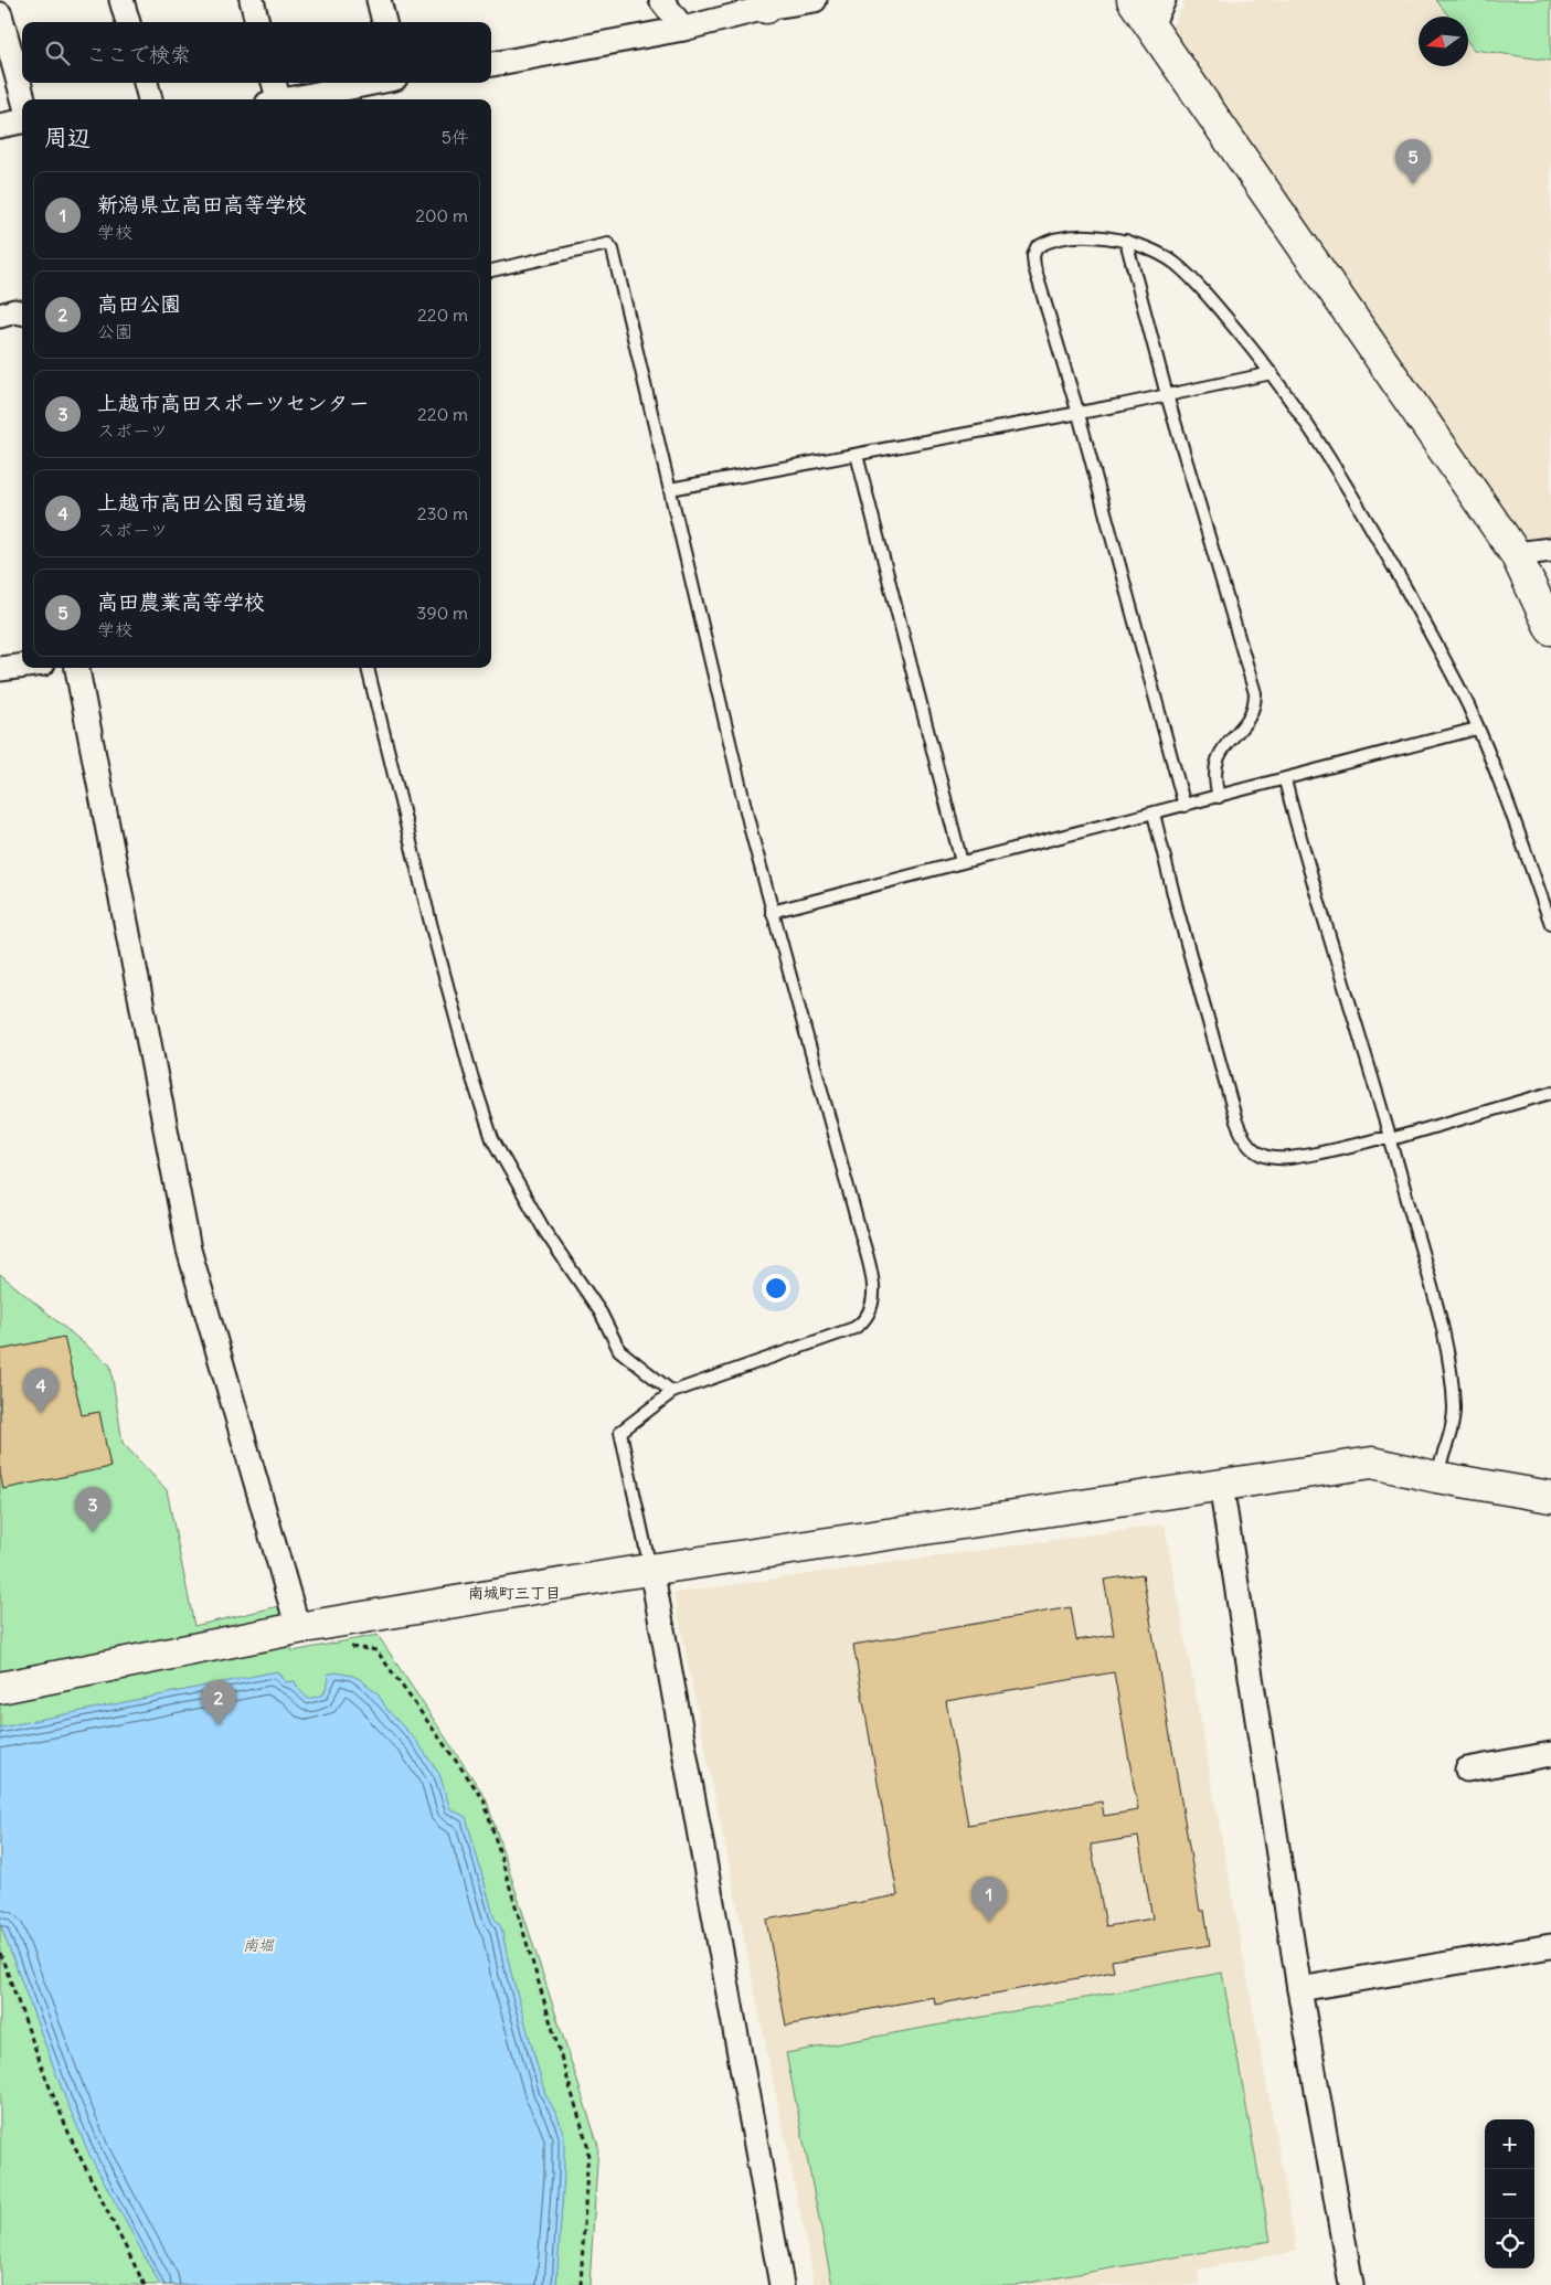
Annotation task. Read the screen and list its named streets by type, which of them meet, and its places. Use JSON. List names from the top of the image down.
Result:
{
  "districts": ["南城町三丁目"],
  "water": ["南堀"],
  "north": "left",
  "page": {
    "search": "ここで検索",
    "heading": ["周辺", "5件"],
    "pins": [
      "5",
      "4",
      "3",
      "2",
      "1"
    ],
    "list": [
      {
        "mark": "1",
        "name": "新潟県立高田高等学校",
        "note": "学校",
        "value": "200 m"
      },
      {
        "mark": "2",
        "name": "高田公園",
        "note": "公園",
        "value": "220 m"
      },
      {
        "mark": "3",
        "name": "上越市高田スポーツセンター",
        "note": "スポーツ",
        "value": "220 m"
      },
      {
        "mark": "4",
        "name": "上越市高田公園弓道場",
        "note": "スポーツ",
        "value": "230 m"
      },
      {
        "mark": "5",
        "name": "高田農業高等学校",
        "note": "学校",
        "value": "390 m"
      }
    ],
    "map_buttons": ["+", "−"]
  }
}
